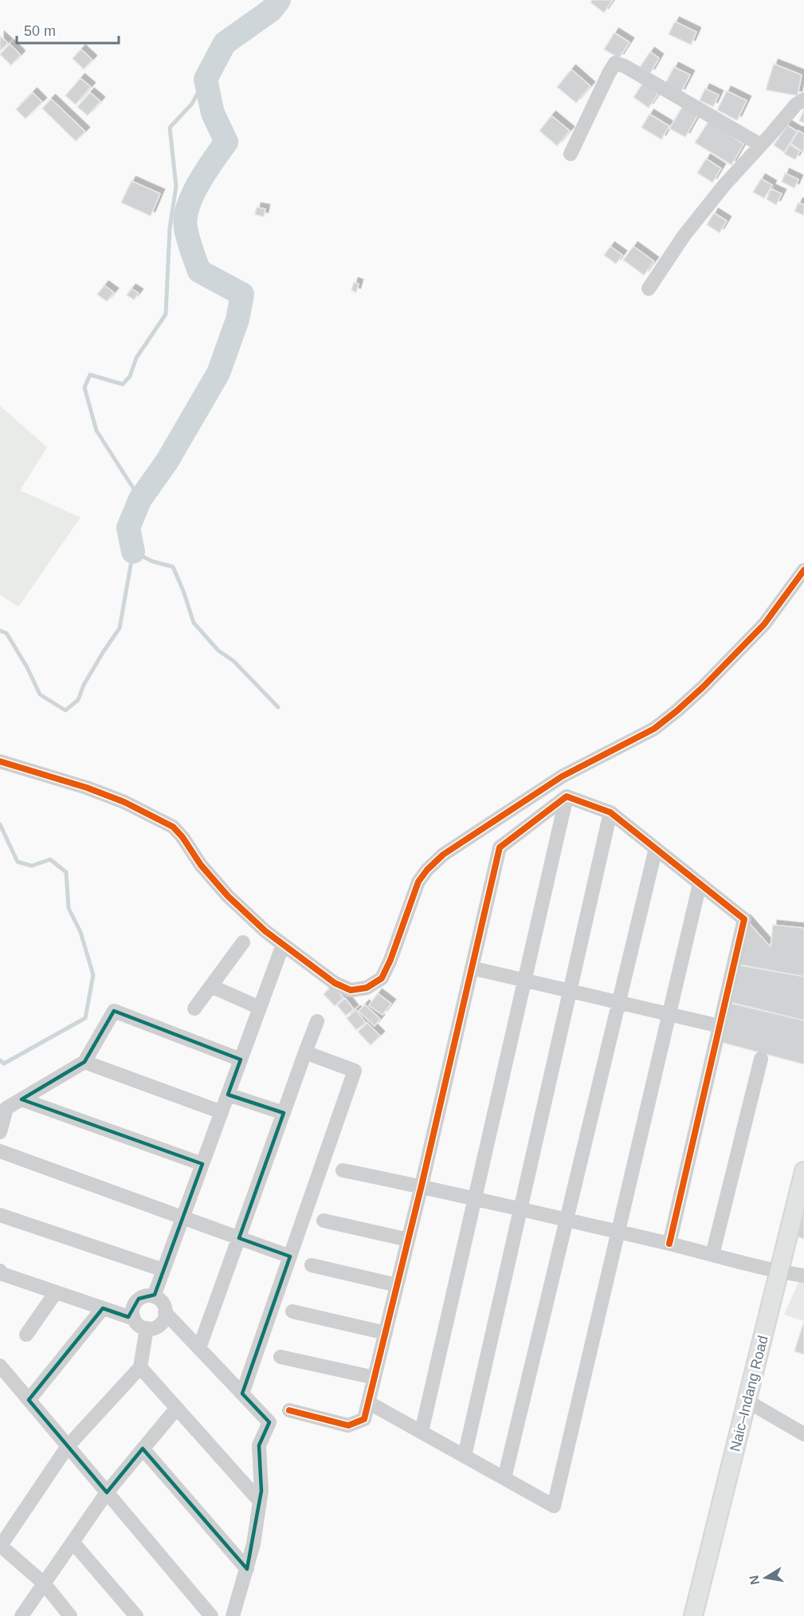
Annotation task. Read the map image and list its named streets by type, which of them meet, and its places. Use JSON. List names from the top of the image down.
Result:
{
  "streets": {
    "main road": ["Naic–Indang Road"]
  },
  "scale_bar": "50 m",
  "north": "left"
}
